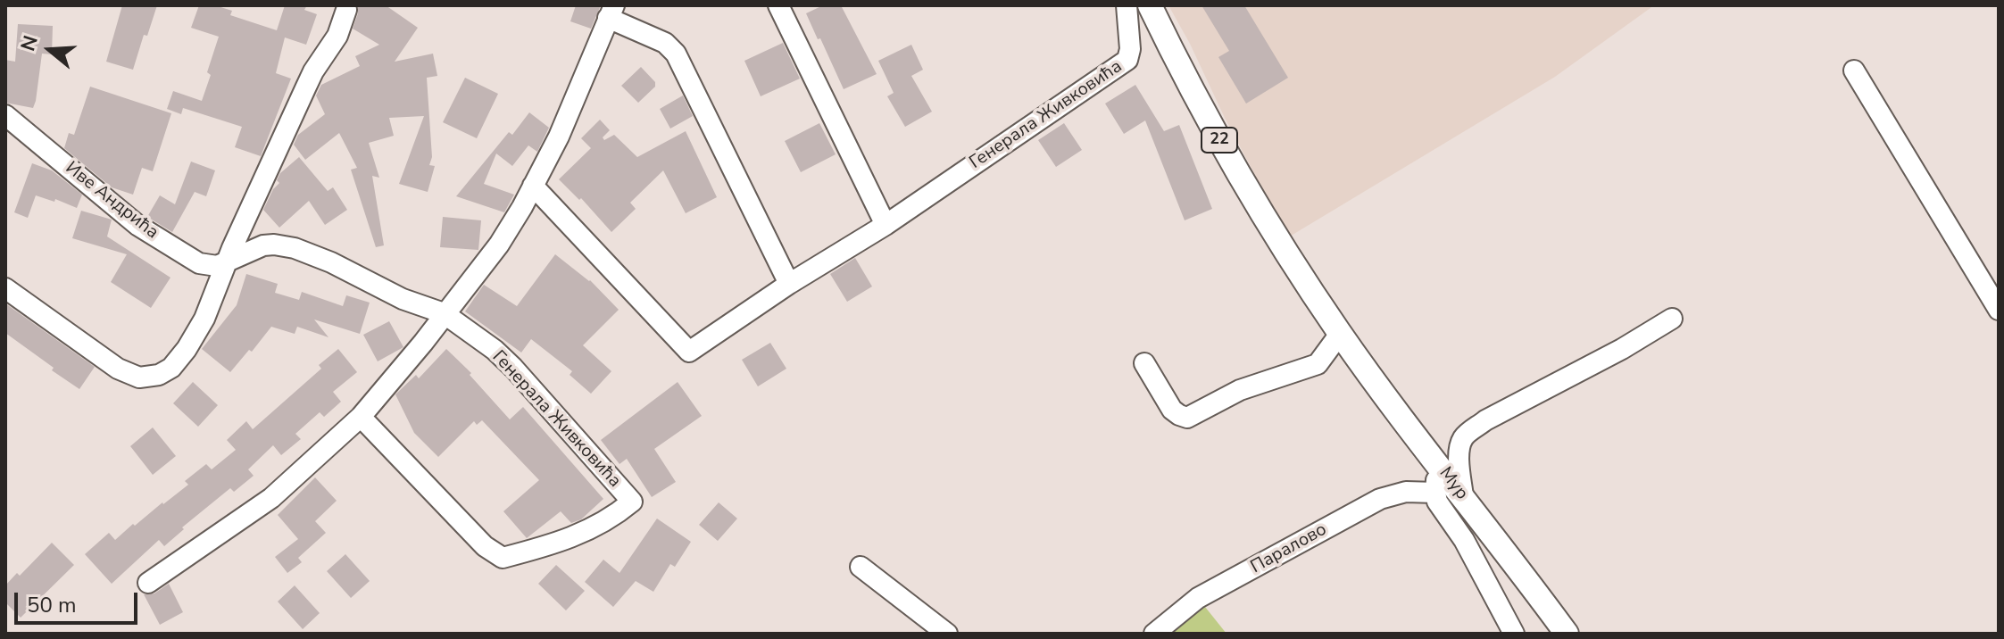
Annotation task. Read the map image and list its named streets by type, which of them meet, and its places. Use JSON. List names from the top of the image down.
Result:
{
  "streets": {
    "main road": ["22", "Мур"],
    "street": ["Генерала Живковића", "Иве Андрића", "Паралово"]
  },
  "crossings": [
    ["Генерала Живковића", "Иве Андрића"]
  ],
  "scale_bar": "50 m",
  "north": "left"
}
